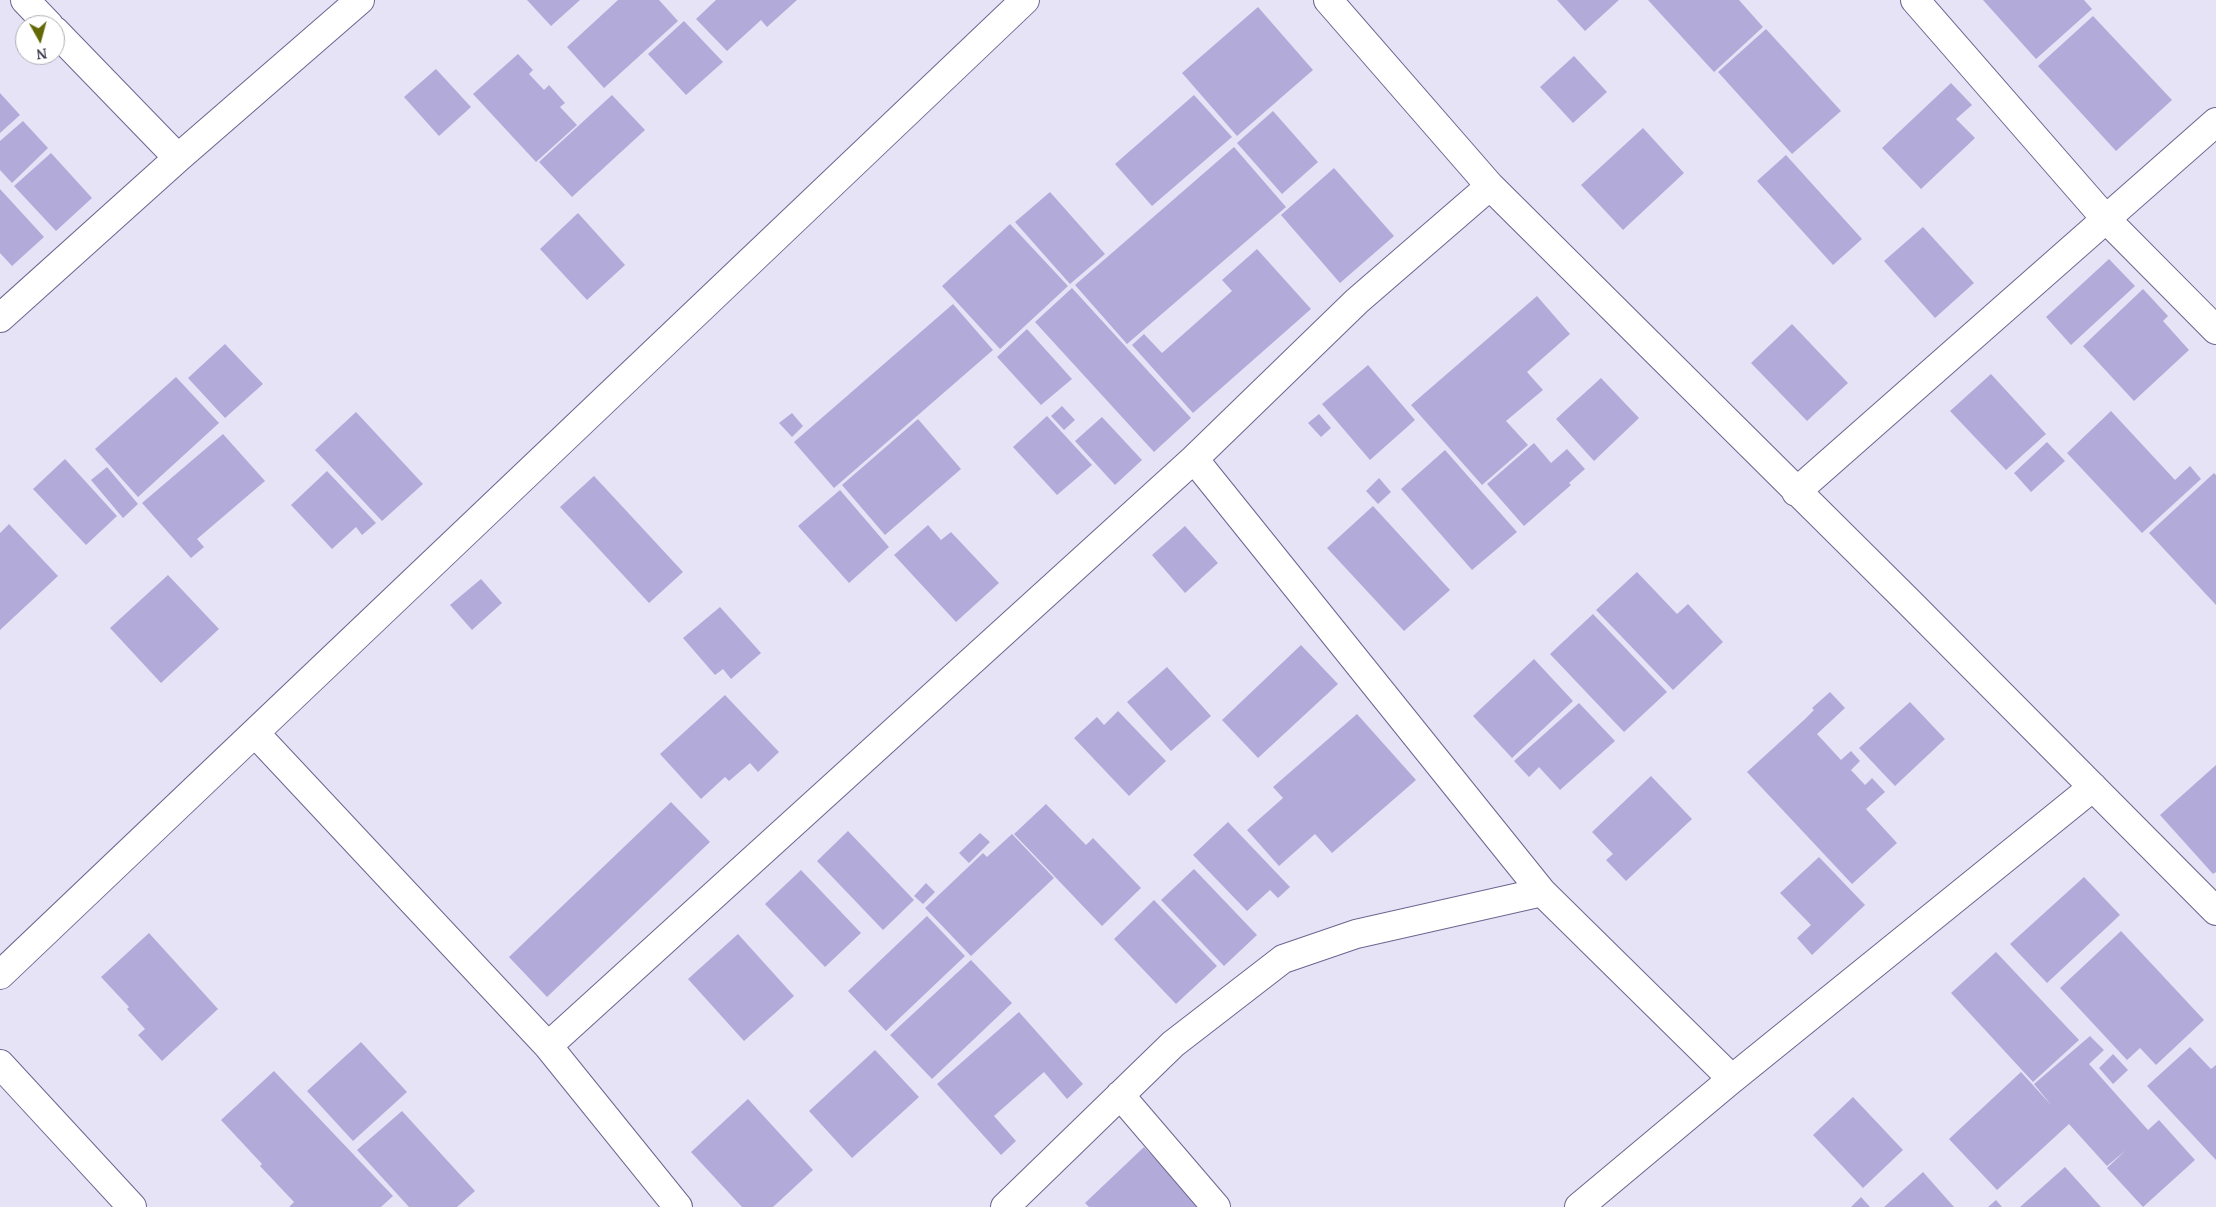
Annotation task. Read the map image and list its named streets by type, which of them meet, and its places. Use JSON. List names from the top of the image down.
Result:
{
  "north": "bottom"
}
